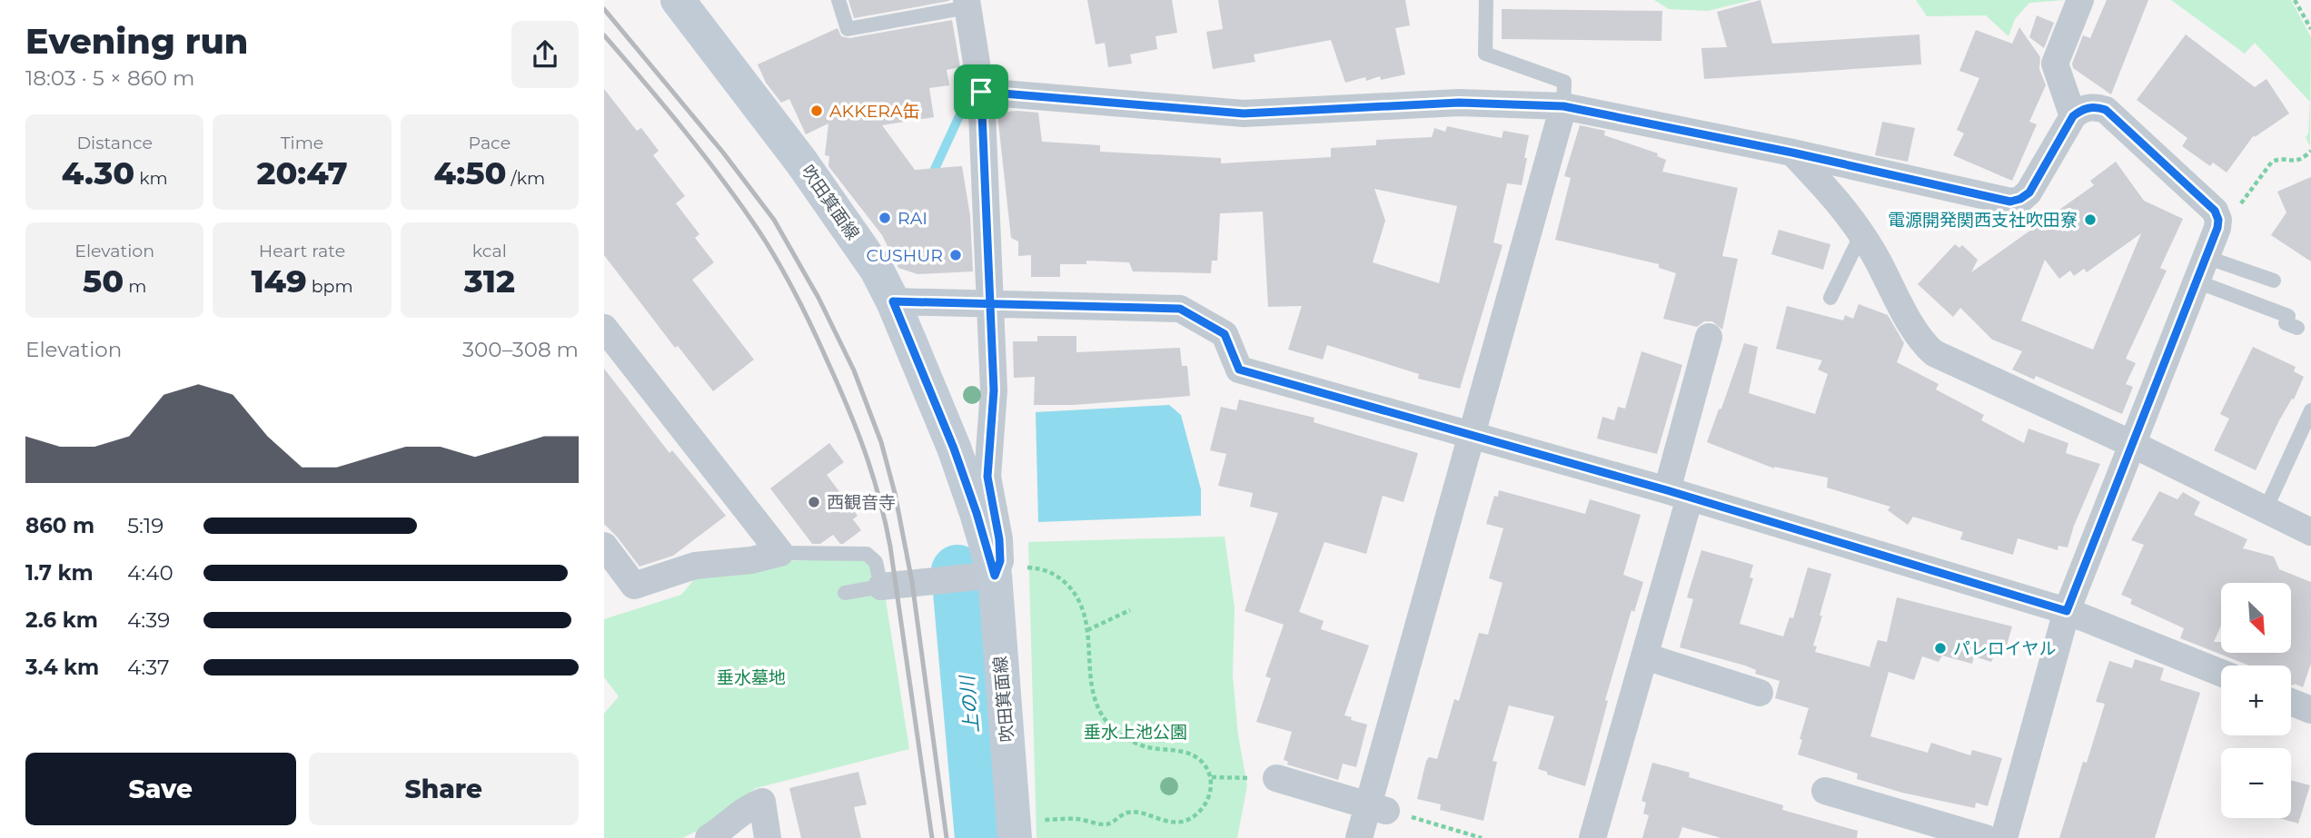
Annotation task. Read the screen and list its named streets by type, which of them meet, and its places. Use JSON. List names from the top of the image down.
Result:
{
  "streets": {
    "main road": ["吹田箕面線"]
  },
  "water": ["上の川"],
  "parks": ["垂水墓地", "垂水上池公園"],
  "places": [
    "AKKERA缶",
    "RAI",
    "電源開発関西支社吹田寮",
    "CUSHUR",
    "西観音寺",
    "パレロイヤル"
  ],
  "north": "bottom right",
  "page": {
    "heading": ["Evening run", "18:03 · 5 × 860 m"],
    "stats": [
      ["Distance", "4.30 km"],
      ["Time", "20:47"],
      ["Pace", "4:50 /km"],
      ["Elevation", "50 m"],
      ["Heart rate", "149 bpm"],
      ["kcal", "312"]
    ],
    "chart": ["Elevation", "300–308 m"],
    "list": [
      {
        "name": "860 m",
        "note": "5:19"
      },
      {
        "name": "1.7 km",
        "note": "4:40"
      },
      {
        "name": "2.6 km",
        "note": "4:39"
      },
      {
        "name": "3.4 km",
        "note": "4:37"
      }
    ],
    "map_buttons": ["+", "−"],
    "buttons": ["Save", "Share"]
  }
}
